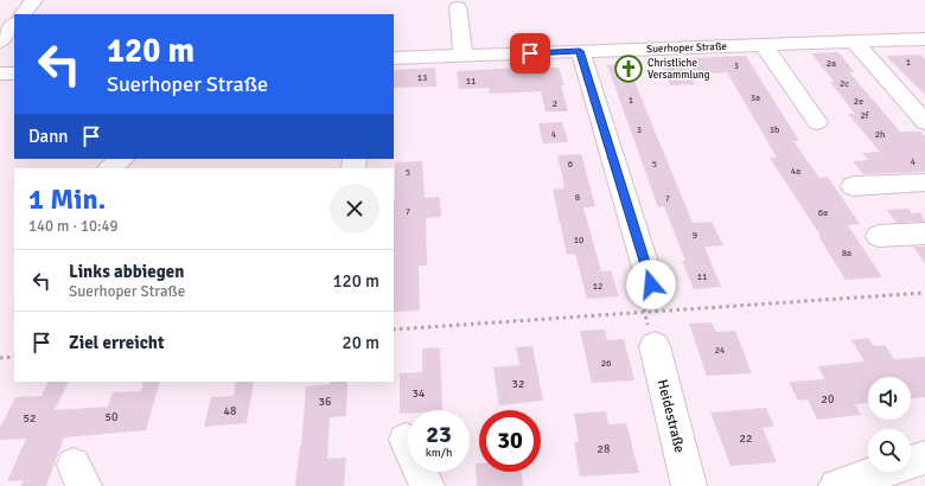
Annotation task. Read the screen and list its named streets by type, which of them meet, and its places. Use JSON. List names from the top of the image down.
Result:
{
  "streets": {
    "street": ["Suerhoper Straße", "Heidestraße"]
  },
  "places": {
    "church": ["Christliche Versammlung"]
  },
  "house_numbers": [
    "1",
    "2a",
    "3",
    "13",
    "11",
    "2c",
    "3a",
    "1",
    "2e",
    "2",
    "2f",
    "3",
    "3b",
    "4",
    "2h",
    "4",
    "6",
    "5",
    "4a",
    "5",
    "8",
    "7",
    "7",
    "6a",
    "9",
    "10",
    "8a",
    "11",
    "12",
    "24",
    "26",
    "32",
    "34",
    "20",
    "36",
    "48",
    "50",
    "52",
    "22",
    "28"
  ],
  "page": {
    "turn": ["120 m", "Suerhoper Straße"],
    "then": "Dann",
    "heading": ["1 Min.", "140 m · 10:49"],
    "list": [
      {
        "name": "Links abbiegen",
        "note": "Suerhoper Straße",
        "value": "120 m"
      },
      {
        "name": "Ziel erreicht",
        "value": "20 m"
      }
    ],
    "speed": "23 km/h",
    "limit": "30"
  }
}
